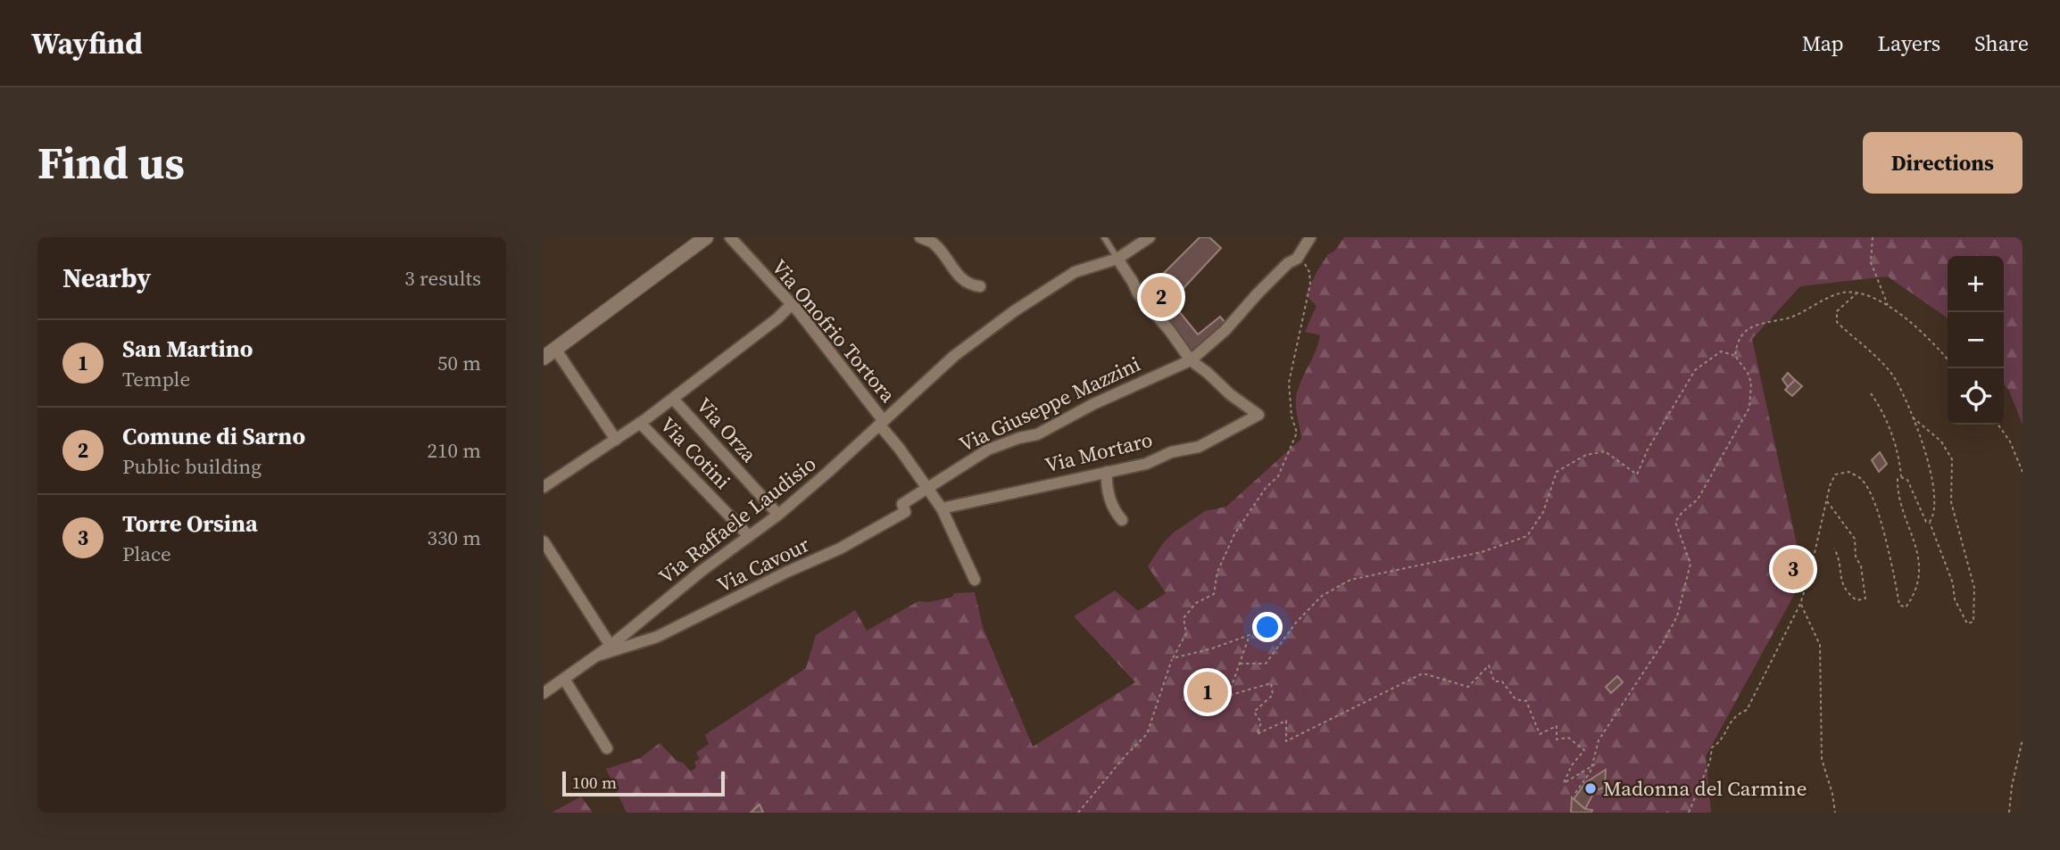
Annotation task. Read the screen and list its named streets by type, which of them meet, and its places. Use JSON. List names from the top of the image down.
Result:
{
  "streets": {
    "street": [
      "Via Onofrio Tortora",
      "Via Giuseppe Mazzini",
      "Via Orza",
      "Via Mortaro",
      "Via Cotini",
      "Via Raffaele Laudisio",
      "Via Cavour"
    ]
  },
  "crossings": [
    ["Via Onofrio Tortora", "Via Giuseppe Mazzini"],
    ["Via Onofrio Tortora", "Via Mortaro"],
    ["Via Onofrio Tortora", "Via Raffaele Laudisio"],
    ["Via Onofrio Tortora", "Via Cavour"],
    ["Via Giuseppe Mazzini", "Via Mortaro"],
    ["Via Giuseppe Mazzini", "Via Cavour"],
    ["Via Orza", "Via Raffaele Laudisio"],
    ["Via Cotini", "Via Raffaele Laudisio"],
    ["Via Raffaele Laudisio", "Via Cavour"]
  ],
  "places": ["Madonna del Carmine"],
  "scale_bar": "100 m",
  "page": {
    "header": "Wayfind",
    "nav": ["Map", "Layers", "Share"],
    "buttons": "Directions",
    "title": "Find us",
    "heading": ["Nearby", "3 results"],
    "map_buttons": ["+", "−"],
    "pins": ["2", "3", "1"],
    "list": [
      {
        "mark": "1",
        "name": "San Martino",
        "note": "Temple",
        "value": "50 m"
      },
      {
        "mark": "2",
        "name": "Comune di Sarno",
        "note": "Public building",
        "value": "210 m"
      },
      {
        "mark": "3",
        "name": "Torre Orsina",
        "note": "Place",
        "value": "330 m"
      }
    ],
    "scale": "100 m"
  }
}
